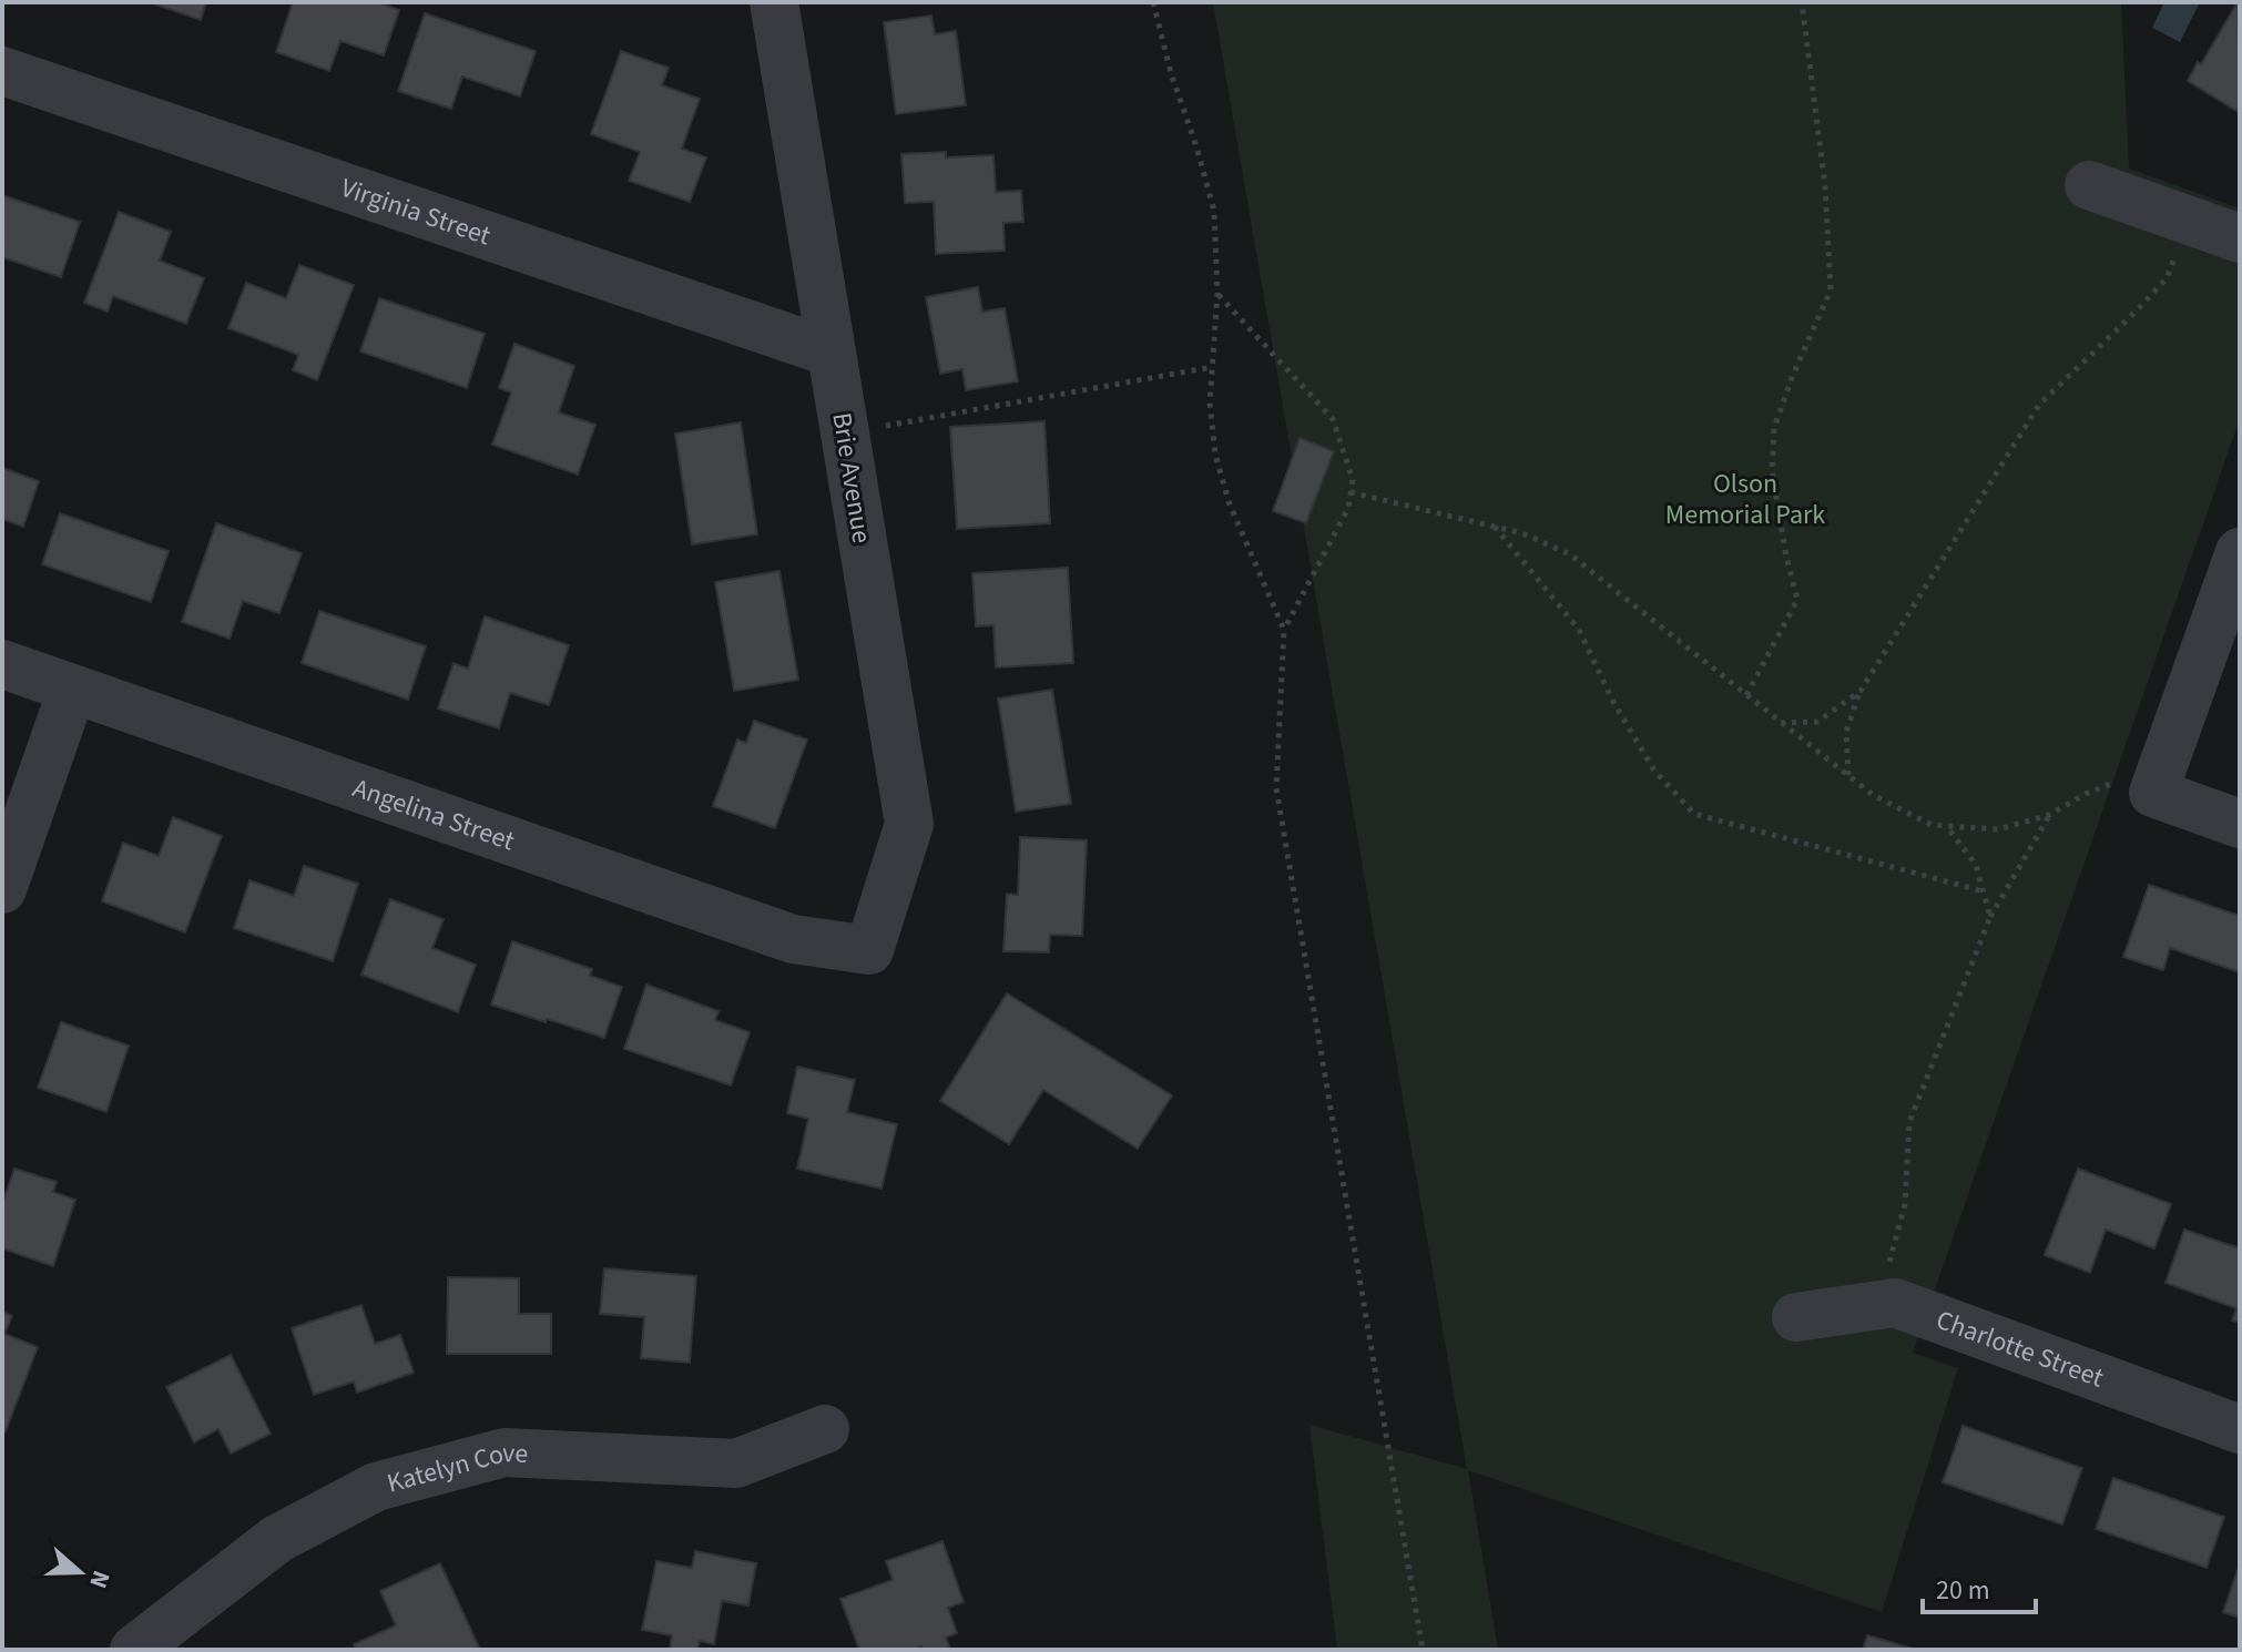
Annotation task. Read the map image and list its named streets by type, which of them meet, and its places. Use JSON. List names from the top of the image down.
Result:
{
  "streets": {
    "street": [
      "Virginia Street",
      "Brie Avenue",
      "Angelina Street",
      "Charlotte Street",
      "Katelyn Cove"
    ]
  },
  "crossings": [
    ["Virginia Street", "Brie Avenue"],
    ["Brie Avenue", "Angelina Street"]
  ],
  "parks": ["Olson Memorial Park"],
  "scale_bar": "20 m",
  "north": "right"
}
